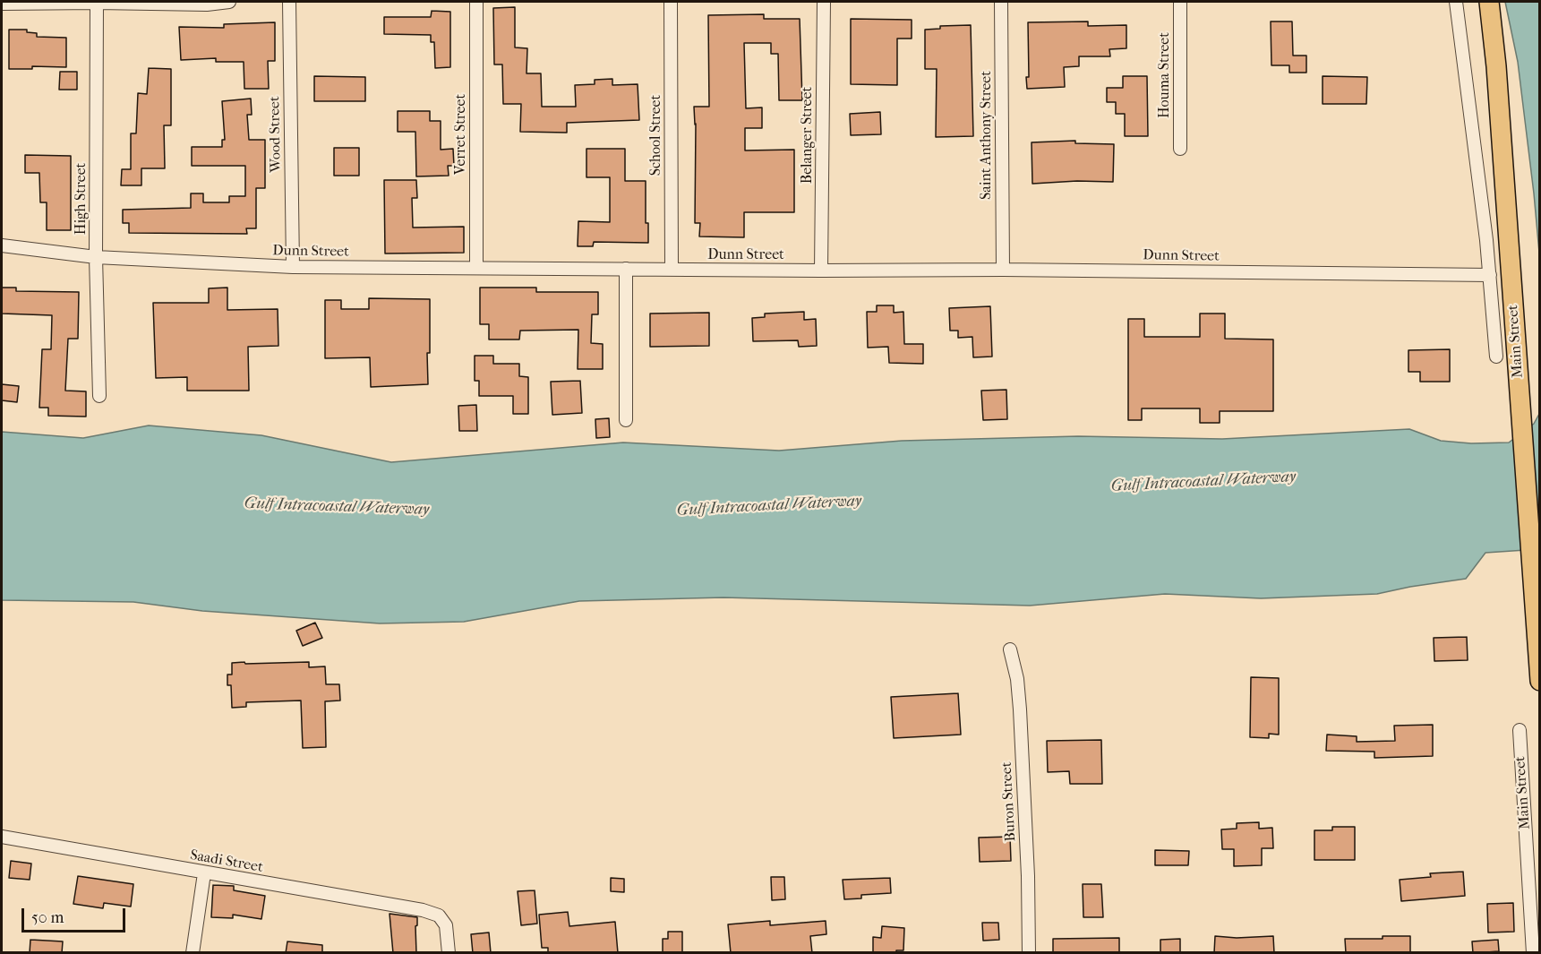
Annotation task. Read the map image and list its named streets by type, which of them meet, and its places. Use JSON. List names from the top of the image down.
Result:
{
  "streets": {
    "main road": ["Main Street"],
    "street": [
      "Houma Street",
      "Wood Street",
      "Verret Street",
      "School Street",
      "Belanger Street",
      "Saint Anthony Street",
      "High Street",
      "Dunn Street",
      "Buron Street",
      "Saadi Street"
    ]
  },
  "crossings": [
    ["Wood Street", "Dunn Street"],
    ["Verret Street", "Dunn Street"],
    ["School Street", "Dunn Street"],
    ["Belanger Street", "Dunn Street"],
    ["Saint Anthony Street", "Dunn Street"],
    ["High Street", "Dunn Street"],
    ["Dunn Street", "Main Street"]
  ],
  "water": ["Gulf Intracoastal Waterway"],
  "scale_bar": "50 m"
}
